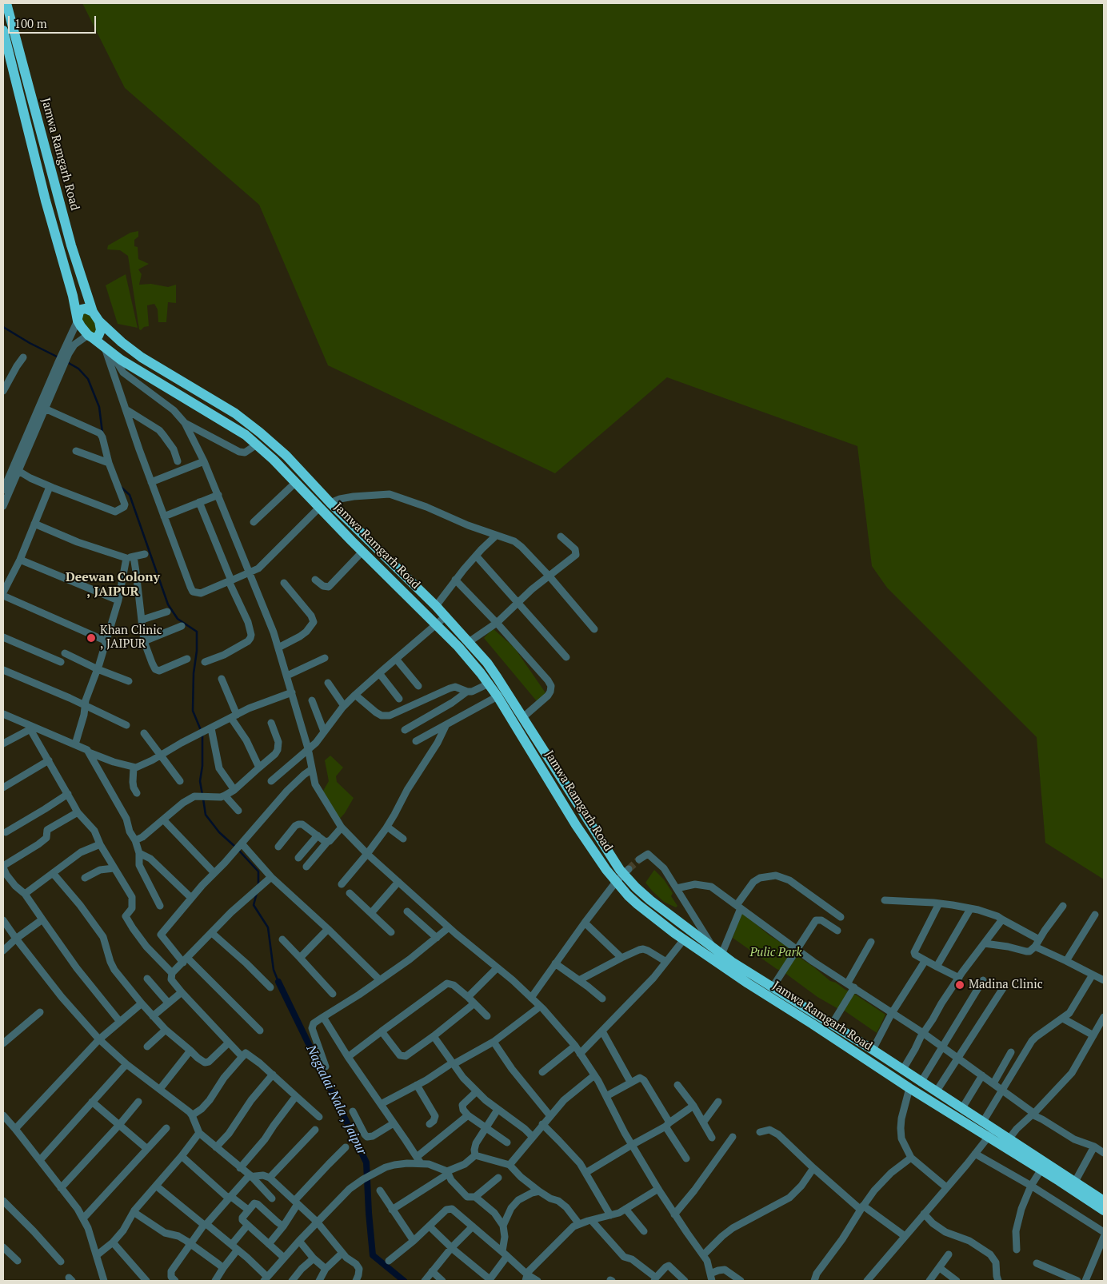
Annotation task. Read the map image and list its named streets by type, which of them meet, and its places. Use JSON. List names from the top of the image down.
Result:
{
  "streets": {
    "highway": ["Jamwa Ramgarh Road"]
  },
  "districts": ["Deewan Colony , JAIPUR"],
  "water": ["Nagtalai Nala , Jaipur"],
  "parks": ["Pulic Park"],
  "places": ["Khan Clinic , JAIPUR", "Madina Clinic"],
  "scale_bar": "100 m"
}
